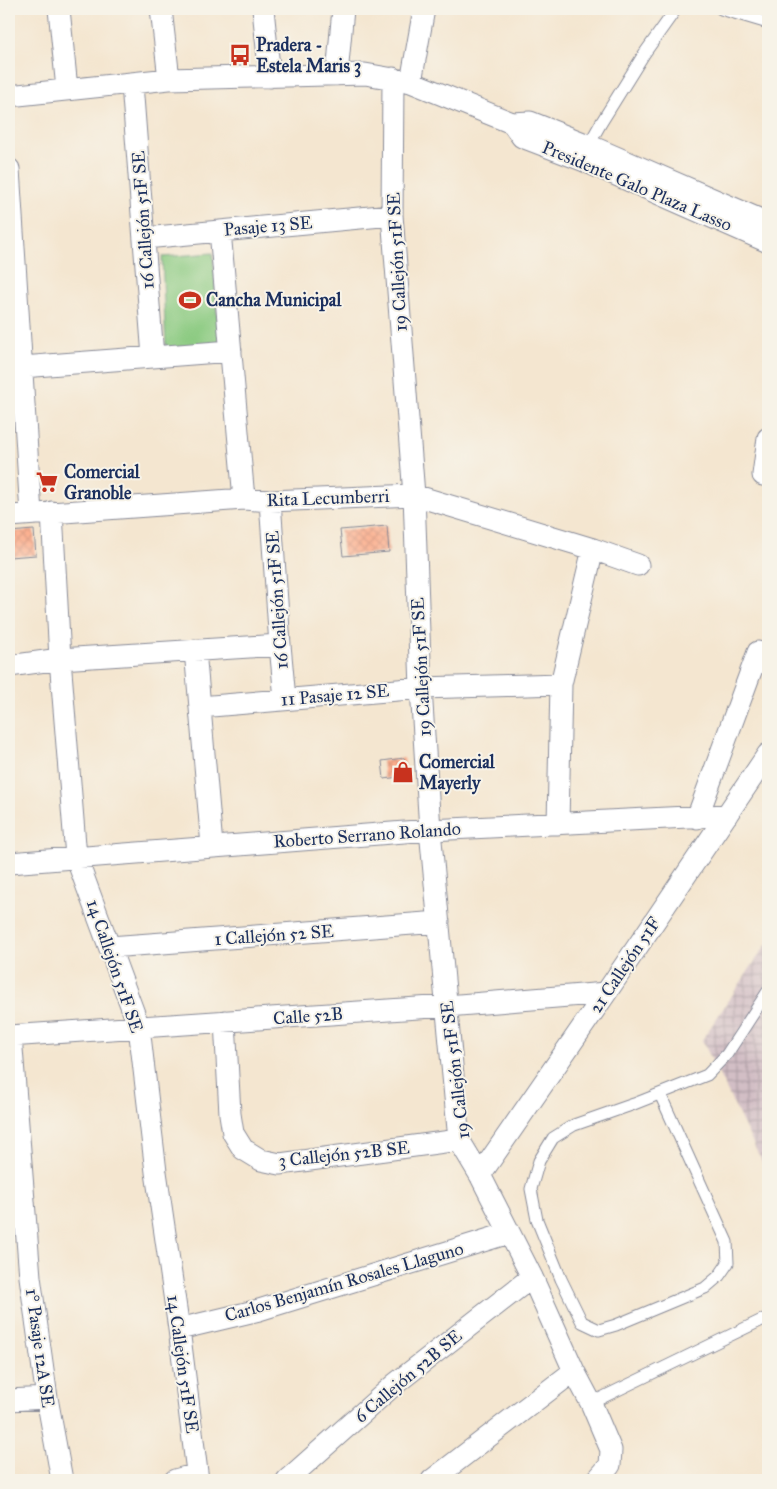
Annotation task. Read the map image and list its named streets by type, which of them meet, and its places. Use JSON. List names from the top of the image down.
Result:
{
  "streets": {
    "street": [
      "Presidente Galo Plaza Lasso",
      "16 Callejón 51F SE",
      "Pasaje 13 SE",
      "19 Callejón 51F SE",
      "Rita Lecumberri",
      "11 Pasaje 12 SE",
      "Roberto Serrano Rolando",
      "1 Callejón 52 SE",
      "21 Callejón 51F",
      "14 Callejón 51F SE",
      "Calle 52B",
      "3 Callejón 52B SE",
      "Carlos Benjamín Rosales Llaguno",
      "1° Pasaje 12A SE",
      "6 Callejón 52B SE"
    ]
  },
  "crossings": [
    ["Presidente Galo Plaza Lasso", "16 Callejón 51F SE"],
    ["Presidente Galo Plaza Lasso", "19 Callejón 51F SE"],
    ["16 Callejón 51F SE", "Pasaje 13 SE"],
    ["16 Callejón 51F SE", "Rita Lecumberri"],
    ["16 Callejón 51F SE", "11 Pasaje 12 SE"],
    ["Pasaje 13 SE", "19 Callejón 51F SE"],
    ["19 Callejón 51F SE", "Rita Lecumberri"],
    ["19 Callejón 51F SE", "11 Pasaje 12 SE"],
    ["19 Callejón 51F SE", "Roberto Serrano Rolando"],
    ["19 Callejón 51F SE", "1 Callejón 52 SE"],
    ["19 Callejón 51F SE", "21 Callejón 51F"],
    ["19 Callejón 51F SE", "Calle 52B"],
    ["19 Callejón 51F SE", "3 Callejón 52B SE"],
    ["19 Callejón 51F SE", "Carlos Benjamín Rosales Llaguno"],
    ["19 Callejón 51F SE", "6 Callejón 52B SE"],
    ["Rita Lecumberri", "14 Callejón 51F SE"],
    ["Roberto Serrano Rolando", "21 Callejón 51F"],
    ["Roberto Serrano Rolando", "14 Callejón 51F SE"],
    ["1 Callejón 52 SE", "14 Callejón 51F SE"],
    ["21 Callejón 51F", "Calle 52B"],
    ["14 Callejón 51F SE", "Calle 52B"],
    ["14 Callejón 51F SE", "Carlos Benjamín Rosales Llaguno"],
    ["Calle 52B", "3 Callejón 52B SE"],
    ["Calle 52B", "1° Pasaje 12A SE"]
  ],
  "places": {
    "bus stop": ["Pradera - Estela Maris 3"],
    "sports": ["Cancha Municipal"],
    "supermarket": ["Comercial Granoble"],
    "shop": ["Comercial Mayerly"]
  }
}
